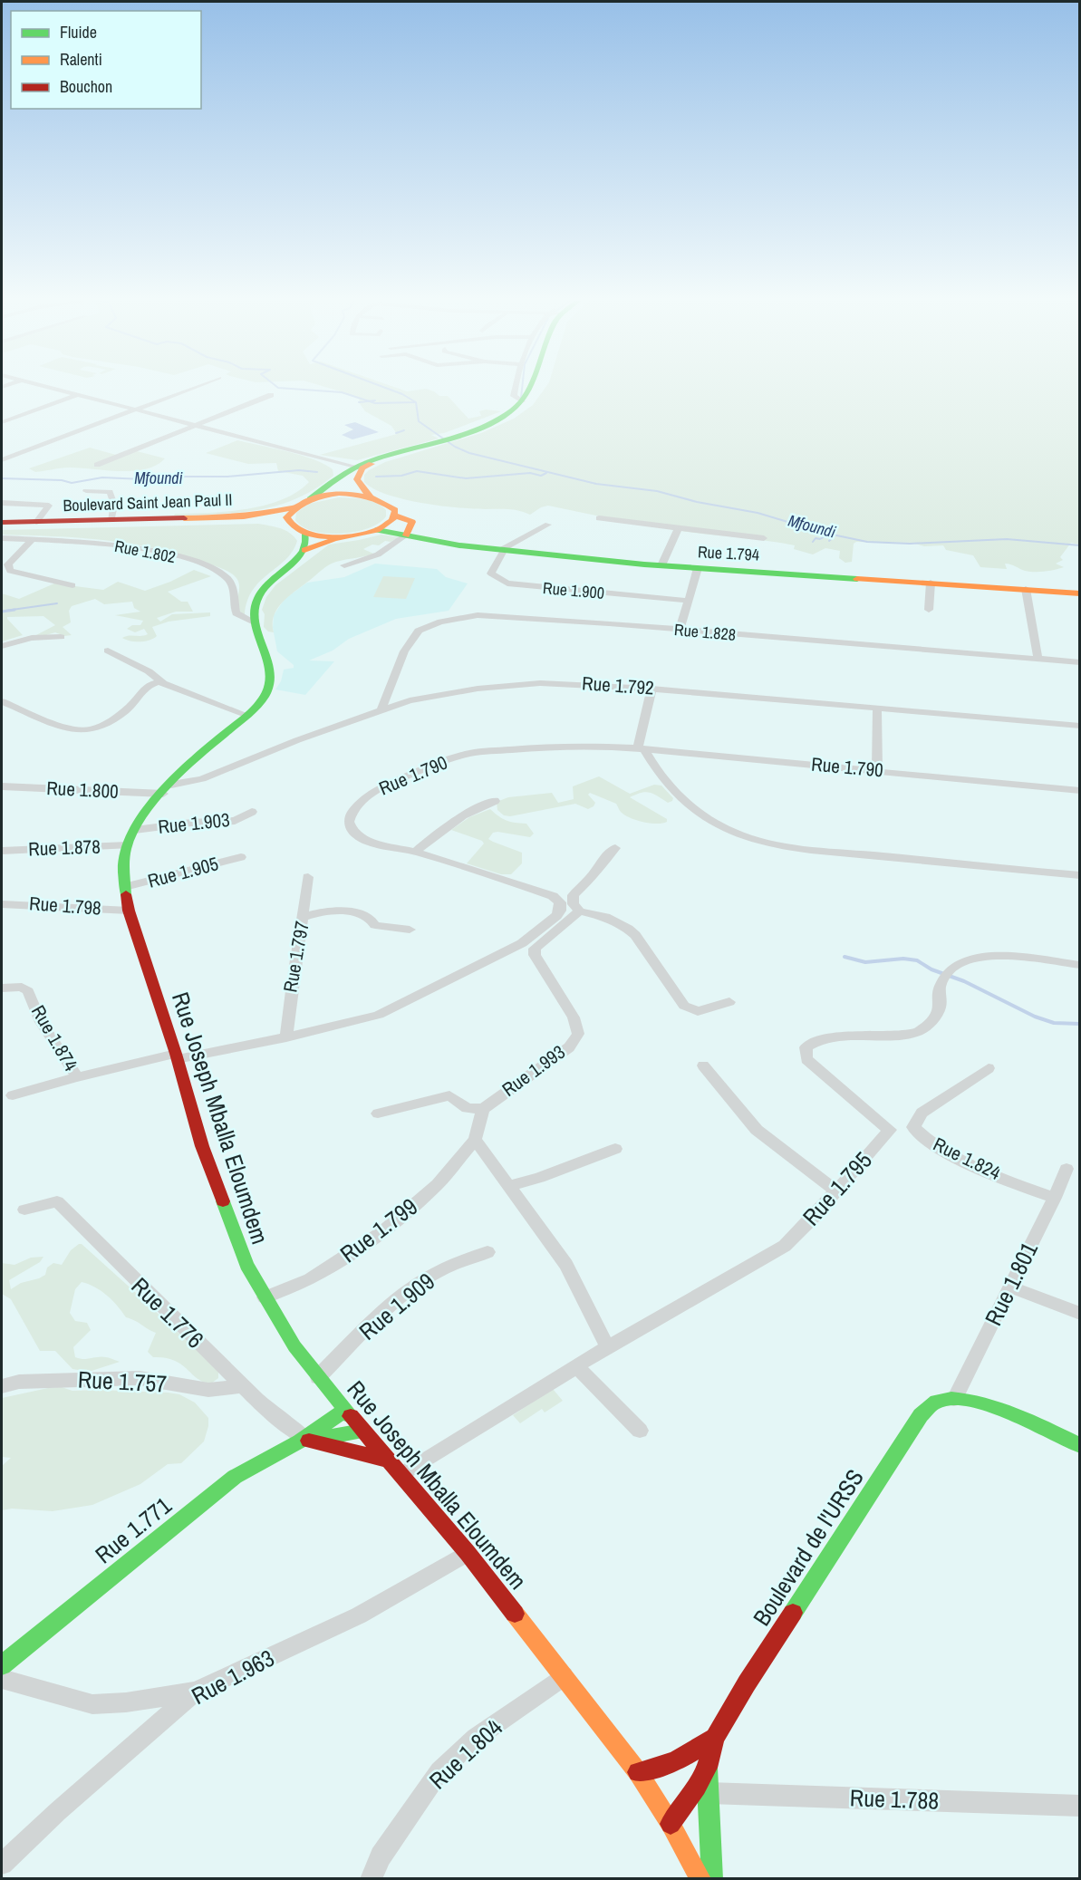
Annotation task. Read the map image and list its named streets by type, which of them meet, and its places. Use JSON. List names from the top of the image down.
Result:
{
  "streets": {
    "street": [
      "Boulevard Saint Jean Paul II",
      "Rue 1.802",
      "Rue 1.794",
      "Rue 1.900",
      "Rue 1.828",
      "Rue 1.792",
      "Rue 1.790",
      "Rue 1.800",
      "Rue 1.903",
      "Rue 1.878",
      "Rue 1.905",
      "Rue 1.798",
      "Rue 1.797",
      "Rue 1.874",
      "Rue 1.993",
      "Rue Joseph Mballa Eloumdem",
      "Rue 1.824",
      "Rue 1.795",
      "Rue 1.799",
      "Rue 1.801",
      "Rue 1.909",
      "Rue 1.776",
      "Rue 1.757",
      "Rue 1.771",
      "Boulevard de l'URSS",
      "Rue 1.963",
      "Rue 1.804",
      "Rue 1.788"
    ]
  },
  "crossings": [
    ["Rue 1.802", "Rue Joseph Mballa Eloumdem"],
    ["Rue 1.794", "Rue 1.900"],
    ["Rue 1.828", "Rue 1.792"],
    ["Rue 1.792", "Rue 1.800"],
    ["Rue 1.792", "Rue Joseph Mballa Eloumdem"],
    ["Rue 1.790", "Rue 1.797"],
    ["Rue 1.790", "Rue 1.874"],
    ["Rue 1.790", "Rue 1.993"],
    ["Rue 1.790", "Rue Joseph Mballa Eloumdem"],
    ["Rue 1.800", "Rue Joseph Mballa Eloumdem"],
    ["Rue 1.903", "Rue Joseph Mballa Eloumdem"],
    ["Rue 1.878", "Rue Joseph Mballa Eloumdem"],
    ["Rue 1.905", "Rue Joseph Mballa Eloumdem"],
    ["Rue 1.798", "Rue Joseph Mballa Eloumdem"],
    ["Rue 1.874", "Rue Joseph Mballa Eloumdem"],
    ["Rue 1.993", "Rue 1.799"],
    ["Rue Joseph Mballa Eloumdem", "Rue 1.795"],
    ["Rue Joseph Mballa Eloumdem", "Rue 1.799"],
    ["Rue Joseph Mballa Eloumdem", "Rue 1.909"],
    ["Rue Joseph Mballa Eloumdem", "Rue 1.771"],
    ["Rue Joseph Mballa Eloumdem", "Rue 1.963"],
    ["Rue Joseph Mballa Eloumdem", "Rue 1.804"],
    ["Rue 1.824", "Rue 1.801"],
    ["Rue 1.801", "Boulevard de l'URSS"],
    ["Rue 1.776", "Rue 1.757"],
    ["Rue 1.776", "Rue 1.771"]
  ],
  "water": ["Mfoundi"],
  "legend": ["Fluide", "Ralenti", "Bouchon"]
}
